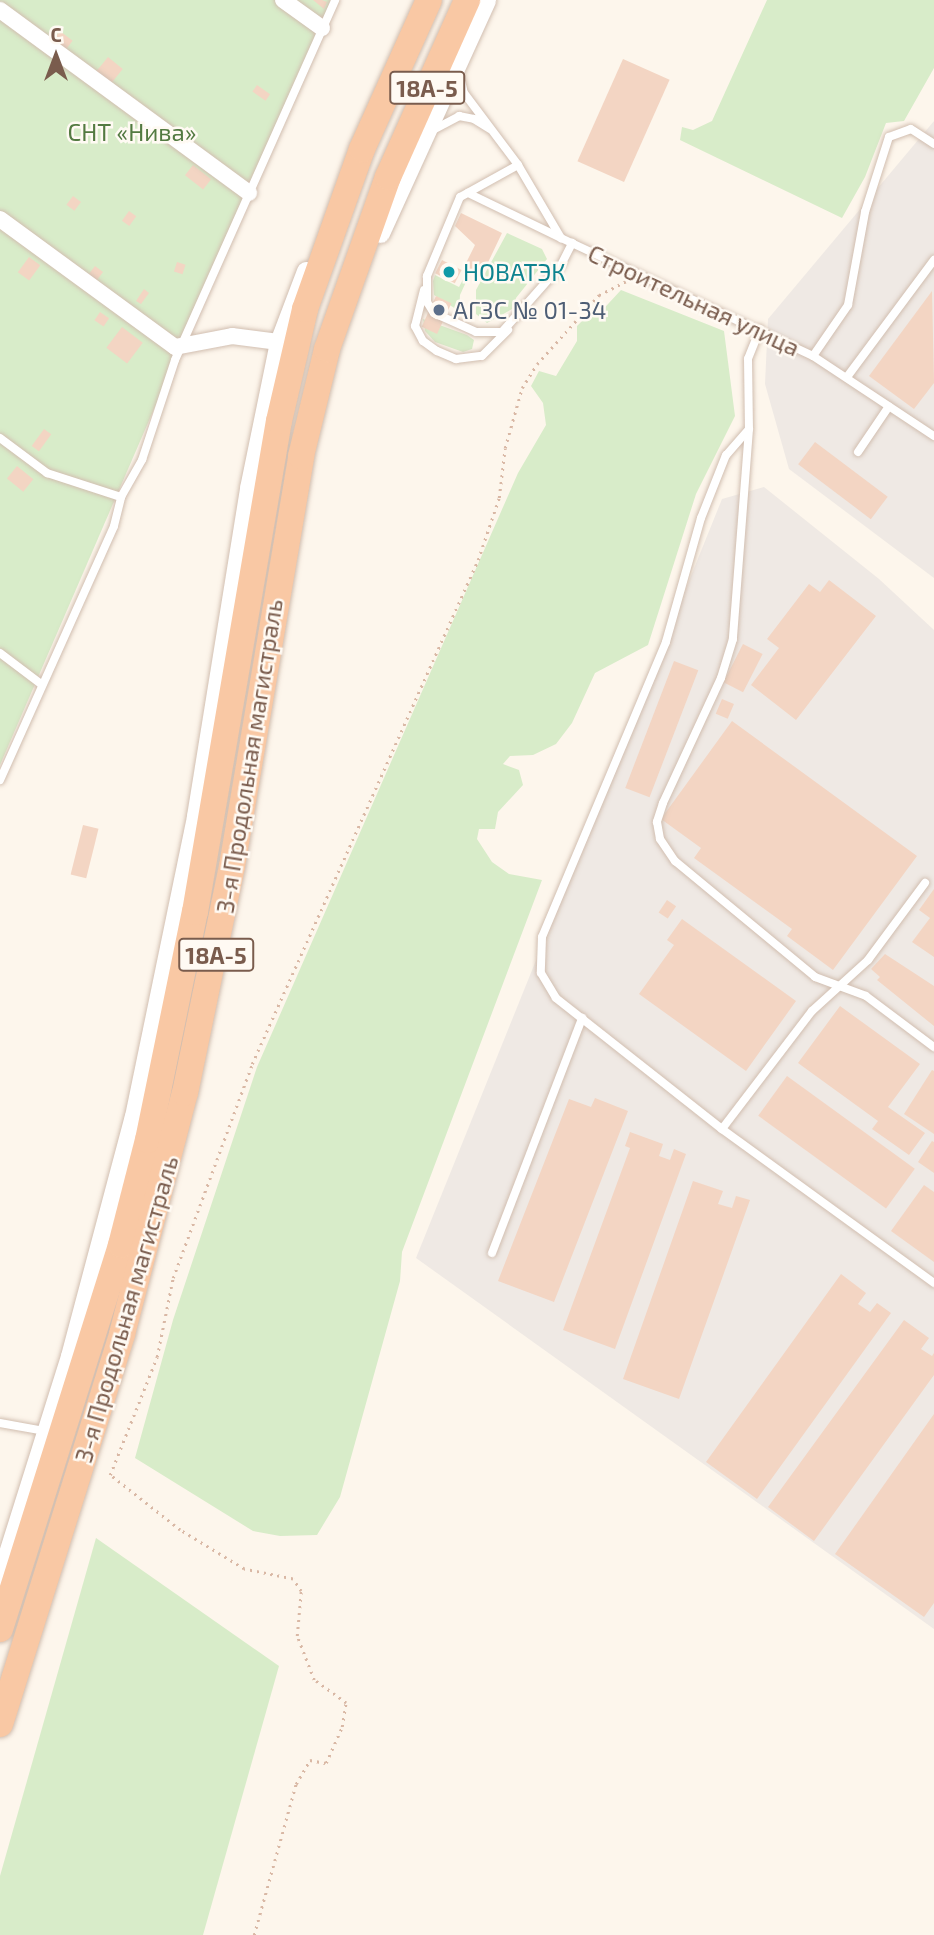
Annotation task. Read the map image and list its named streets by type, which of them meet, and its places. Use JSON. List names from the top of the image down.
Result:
{
  "streets": {
    "highway": ["18А-5", "3-я Продольная магистраль"],
    "lane": ["Строительная улица"]
  },
  "parks": ["СНТ «Нива»"],
  "places": ["НОВАТЭК", "АГЗС № 01-34"],
  "north": "top"
}
